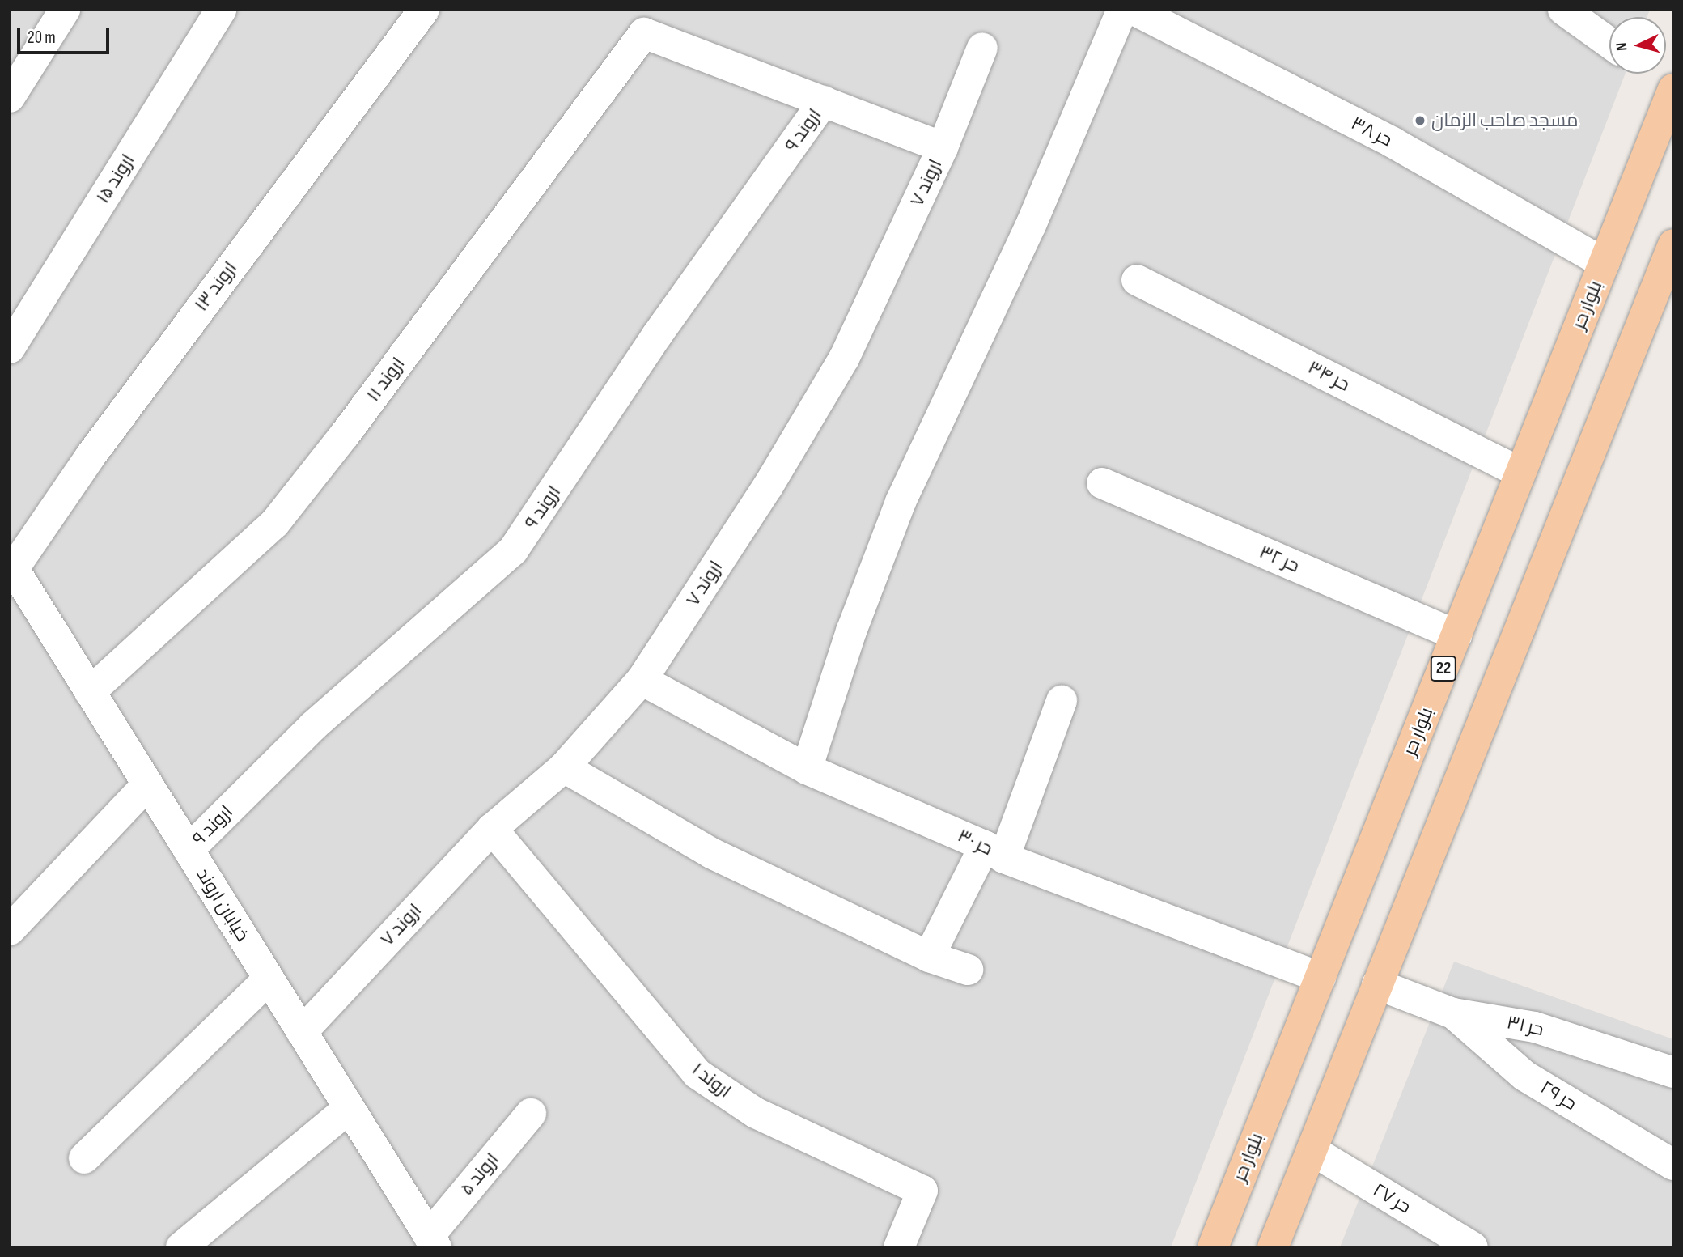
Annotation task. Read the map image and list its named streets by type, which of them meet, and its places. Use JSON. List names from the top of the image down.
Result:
{
  "streets": {
    "main road": ["بلوار حر", "22"],
    "street": [
      "اروند ۹",
      "حر ۳۸",
      "اروند ۱۵",
      "اروند ۷",
      "اروند ۱۳",
      "حر ۳۴",
      "اروند ۱۱",
      "حر ۳۲",
      "حر ۳۰",
      "خیابان اروند",
      "حر ۳۱",
      "اروند ۱",
      "حر ۲۹",
      "اروند ۵",
      "حر ۲۷"
    ]
  },
  "crossings": [
    ["اروند ۹", "اروند ۱۱"],
    ["اروند ۹", "خیابان اروند"],
    ["حر ۳۸", "بلوار حر"],
    ["اروند ۷", "حر ۳۰"],
    ["اروند ۷", "خیابان اروند"],
    ["اروند ۷", "اروند ۱"],
    ["اروند ۱۳", "خیابان اروند"],
    ["بلوار حر", "حر ۳۴"],
    ["بلوار حر", "حر ۳۲"],
    ["بلوار حر", "حر ۳۰"],
    ["اروند ۱۱", "خیابان اروند"],
    ["خیابان اروند", "اروند ۵"],
    ["حر ۳۱", "حر ۲۹"]
  ],
  "places": ["مسجد صاحب الزمان"],
  "scale_bar": "20 m",
  "north": "left"
}
